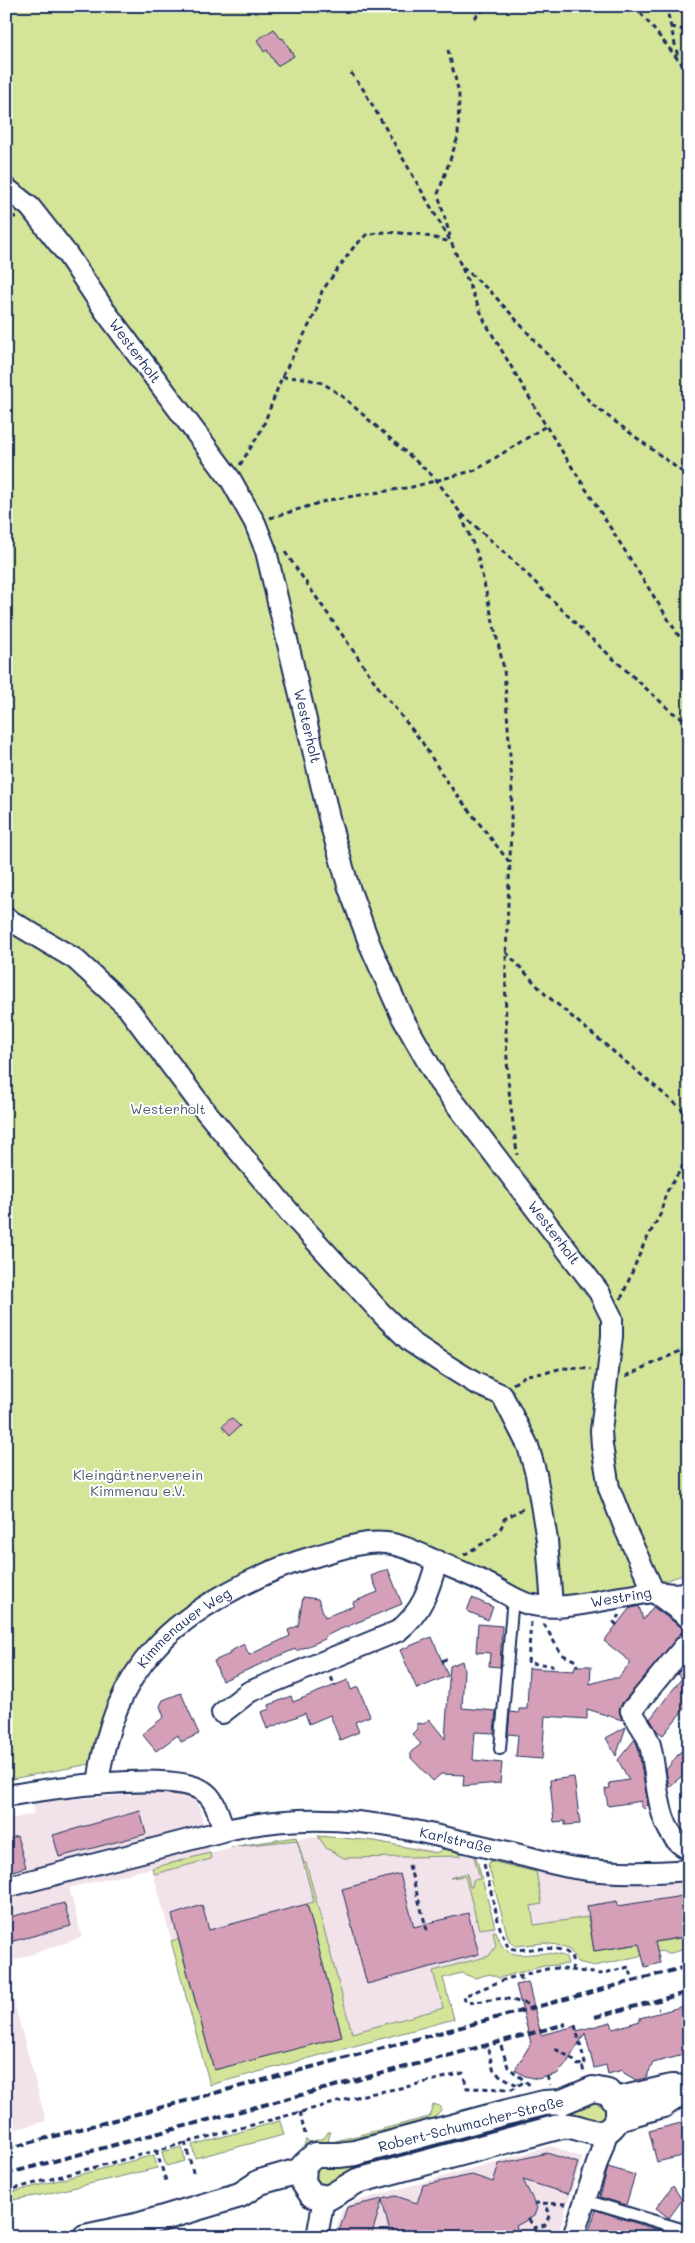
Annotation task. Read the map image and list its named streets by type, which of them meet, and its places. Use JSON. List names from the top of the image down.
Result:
{
  "streets": {
    "street": [
      "Westerholt",
      "Westring",
      "Kimmenauer Weg",
      "Karlstraße",
      "Robert-Schumacher-Straße"
    ]
  },
  "crossings": [
    ["Westring", "Kimmenauer Weg"]
  ],
  "parks": ["Westerholt", "Kleingärtnerverein Kimmenau e.V."]
}
